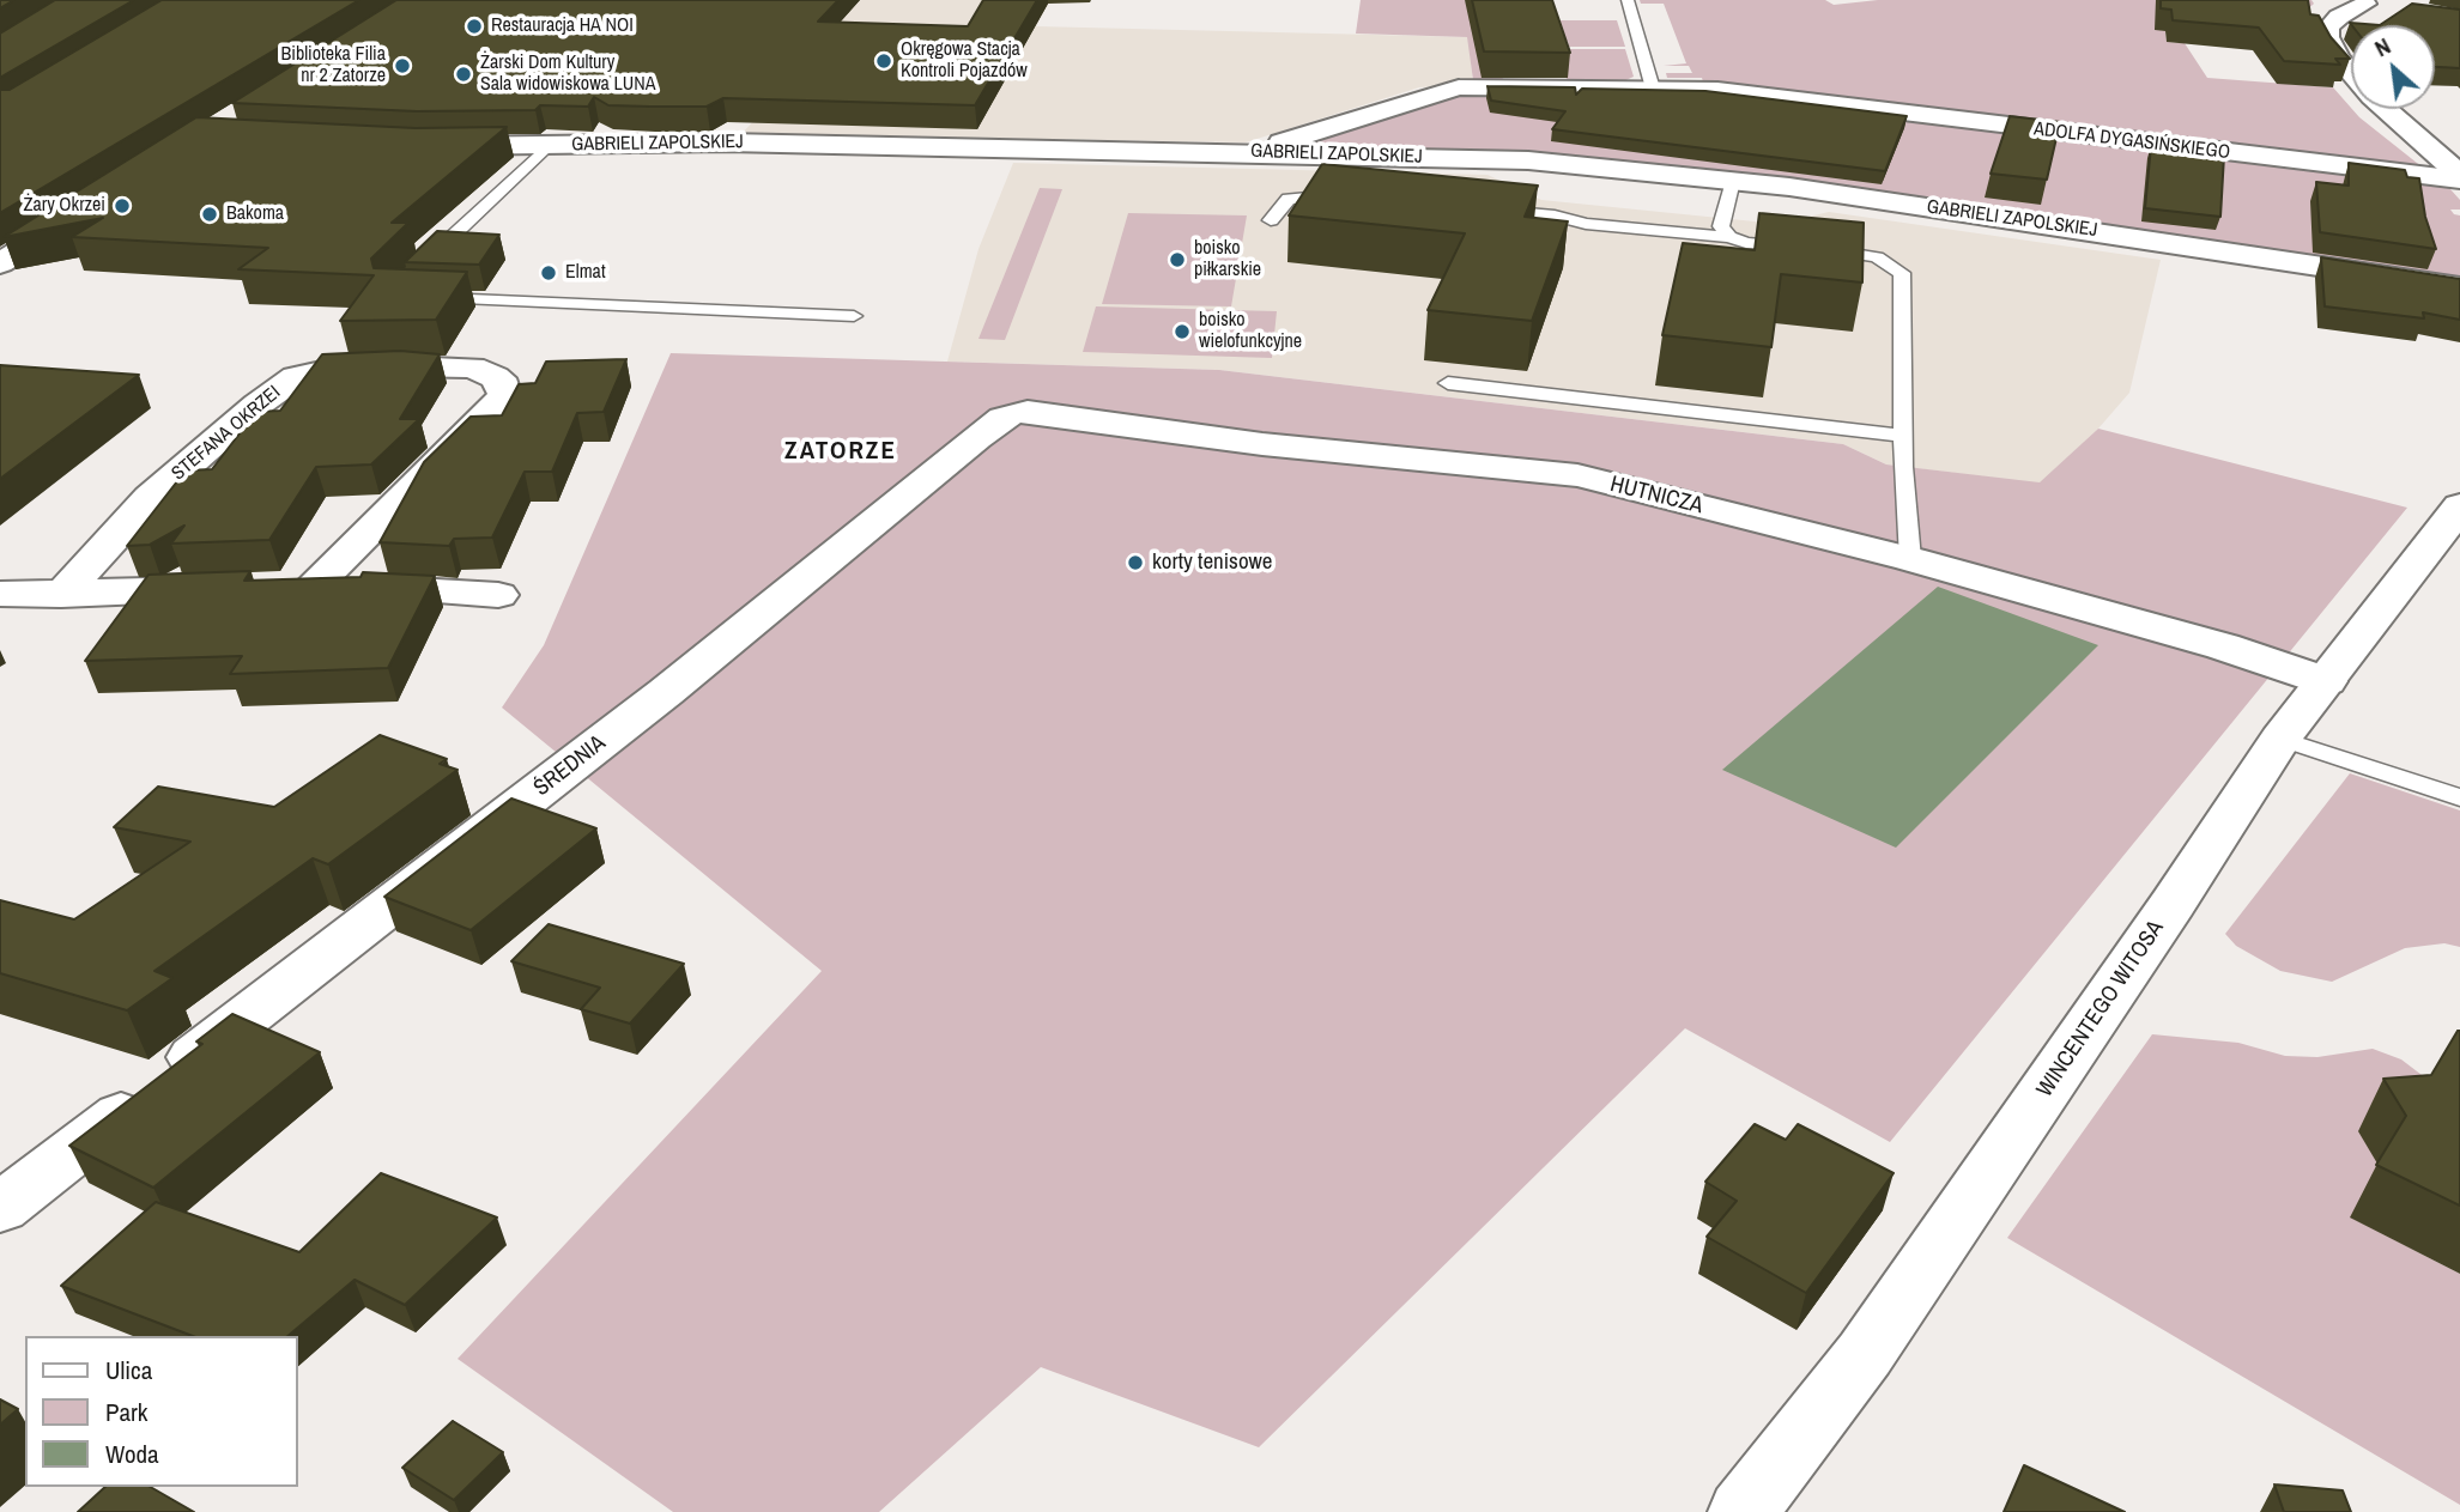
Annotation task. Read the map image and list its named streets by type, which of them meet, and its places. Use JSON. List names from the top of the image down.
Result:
{
  "streets": {
    "street": [
      "ADOLFA DYGASIŃSKIEGO",
      "GABRIELI ZAPOLSKIEJ",
      "STEFANA OKRZEI",
      "HUTNICZA",
      "ŚREDNIA",
      "WINCENTEGO WITOSA"
    ]
  },
  "crossings": [
    ["ADOLFA DYGASIŃSKIEGO", "GABRIELI ZAPOLSKIEJ"],
    ["HUTNICZA", "ŚREDNIA"],
    ["HUTNICZA", "WINCENTEGO WITOSA"]
  ],
  "districts": ["ZATORZE"],
  "places": [
    "Restauracja HA NOI",
    "Okręgowa Stacja Kontroli Pojazdów",
    "Biblioteka Filia nr 2 Zatorze",
    "Żarski Dom Kultury Sala widowiskowa LUNA",
    "Żary Okrzei",
    "Bakoma",
    "boisko piłkarskie",
    "Elmat",
    "boisko wielofunkcyjne",
    "korty tenisowe"
  ],
  "legend": ["Ulica", "Park", "Woda"],
  "north": "top left"
}
